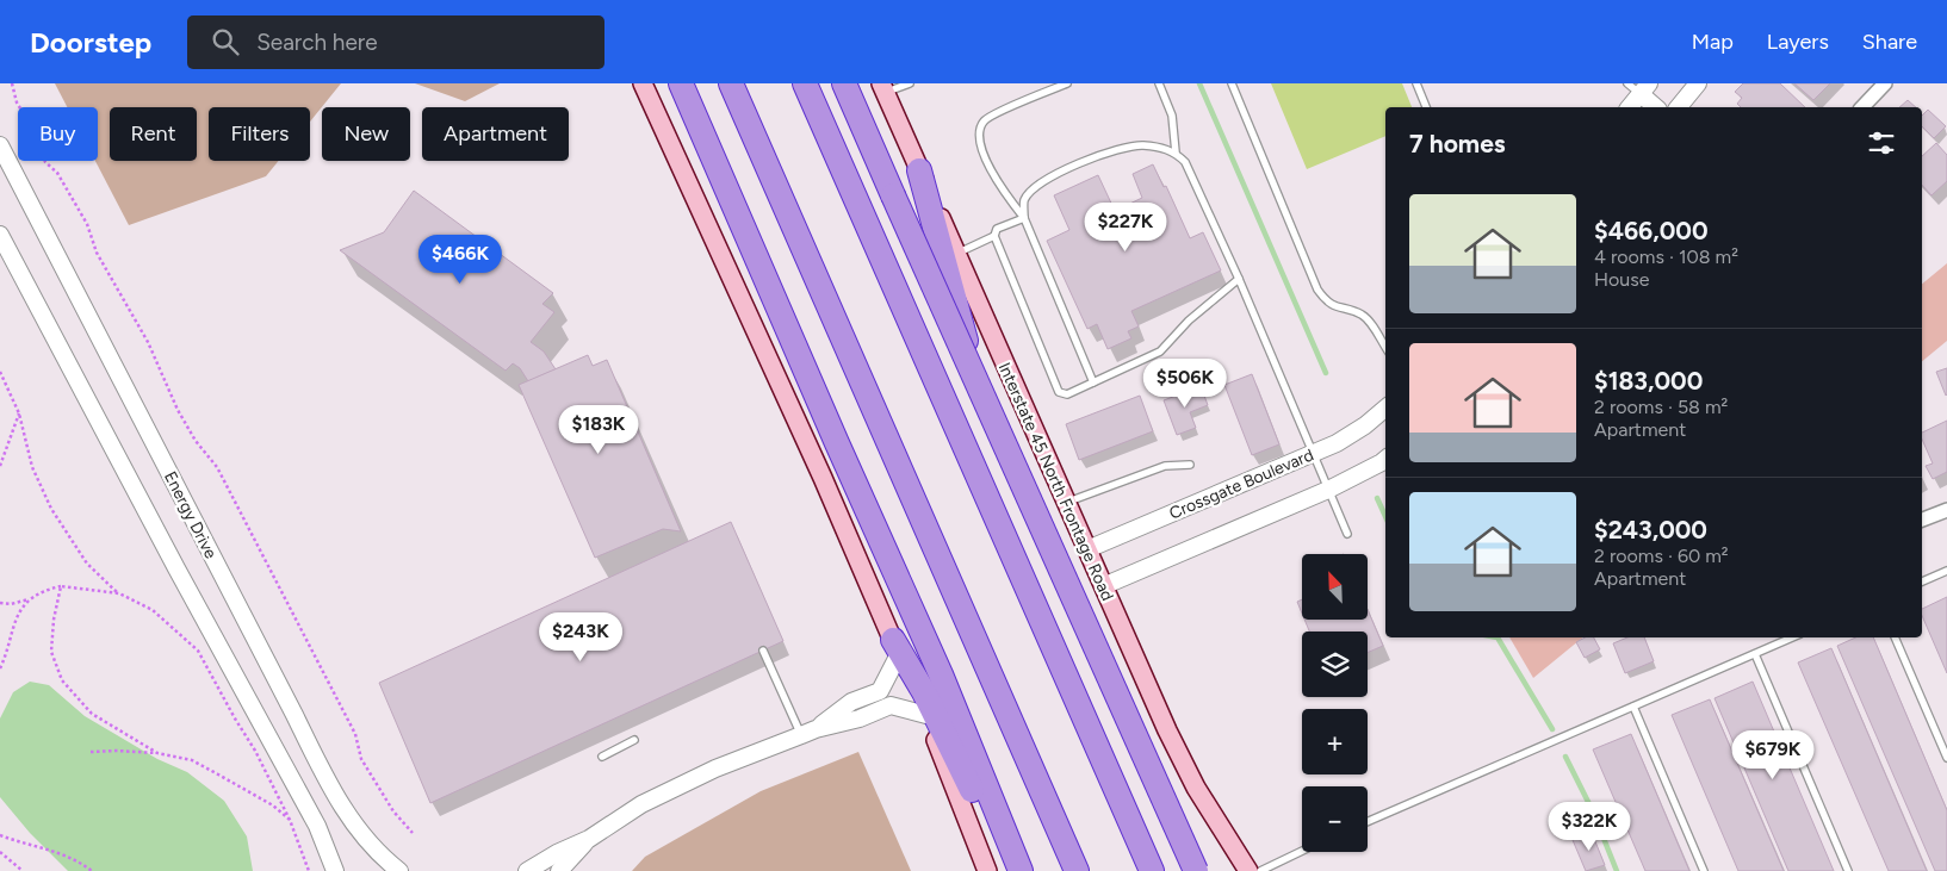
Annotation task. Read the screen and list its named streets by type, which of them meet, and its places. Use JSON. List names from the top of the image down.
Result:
{
  "streets": {
    "main road": ["Interstate 45 North Frontage Road"],
    "street": ["Crossgate Boulevard", "Energy Drive"]
  },
  "crossings": [
    ["Interstate 45 North Frontage Road", "Crossgate Boulevard"]
  ],
  "north": "top left",
  "page": {
    "header": "Doorstep",
    "search": "Search here",
    "nav": ["Map", "Layers", "Share"],
    "chip": [
      "Buy",
      "Rent",
      "Filters",
      "New",
      "Apartment"
    ],
    "heading": "7 homes",
    "list": [
      {
        "name": "$466,000",
        "note": "4 rooms · 108 m² · House"
      },
      {
        "name": "$183,000",
        "note": "2 rooms · 58 m² · Apartment"
      },
      {
        "name": "$243,000",
        "note": "2 rooms · 60 m² · Apartment"
      }
    ],
    "price": [
      "$227K",
      "$466K",
      "$506K",
      "$183K",
      "$243K",
      "$679K",
      "$322K"
    ],
    "map_buttons": ["+", "−"]
  }
}
